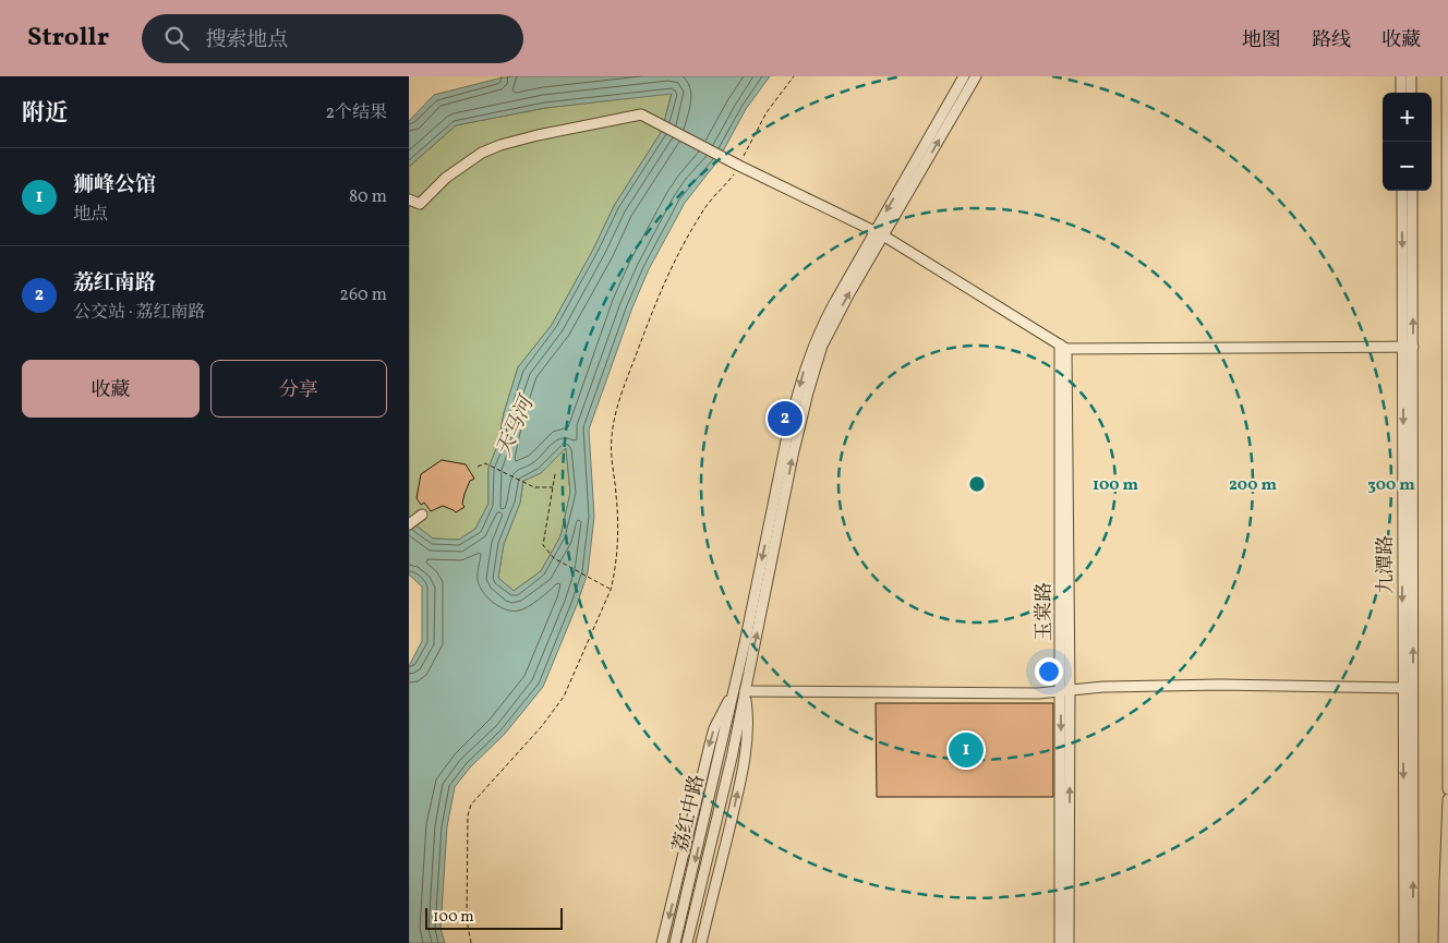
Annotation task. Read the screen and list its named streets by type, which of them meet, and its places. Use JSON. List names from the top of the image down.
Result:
{
  "streets": {
    "street": ["九潭路", "玉棠路", "荔红中路"]
  },
  "water": ["天马河"],
  "scale_bar": "100 m",
  "page": {
    "header": "Strollr",
    "search": "搜索地点",
    "nav": ["地图", "路线", "收藏"],
    "heading": ["附近", "2个结果"],
    "map_buttons": ["+", "−"],
    "list": [
      {
        "mark": "1",
        "name": "狮峰公馆",
        "note": "地点",
        "value": "80 m"
      },
      {
        "mark": "2",
        "name": "荔红南路",
        "note": "公交站 · 荔红南路",
        "value": "260 m"
      }
    ],
    "buttons": ["收藏", "分享"],
    "pins": ["2", "1"],
    "scale": "100 m"
  },
  "rings": ["100 m", "200 m", "300 m"]
}
